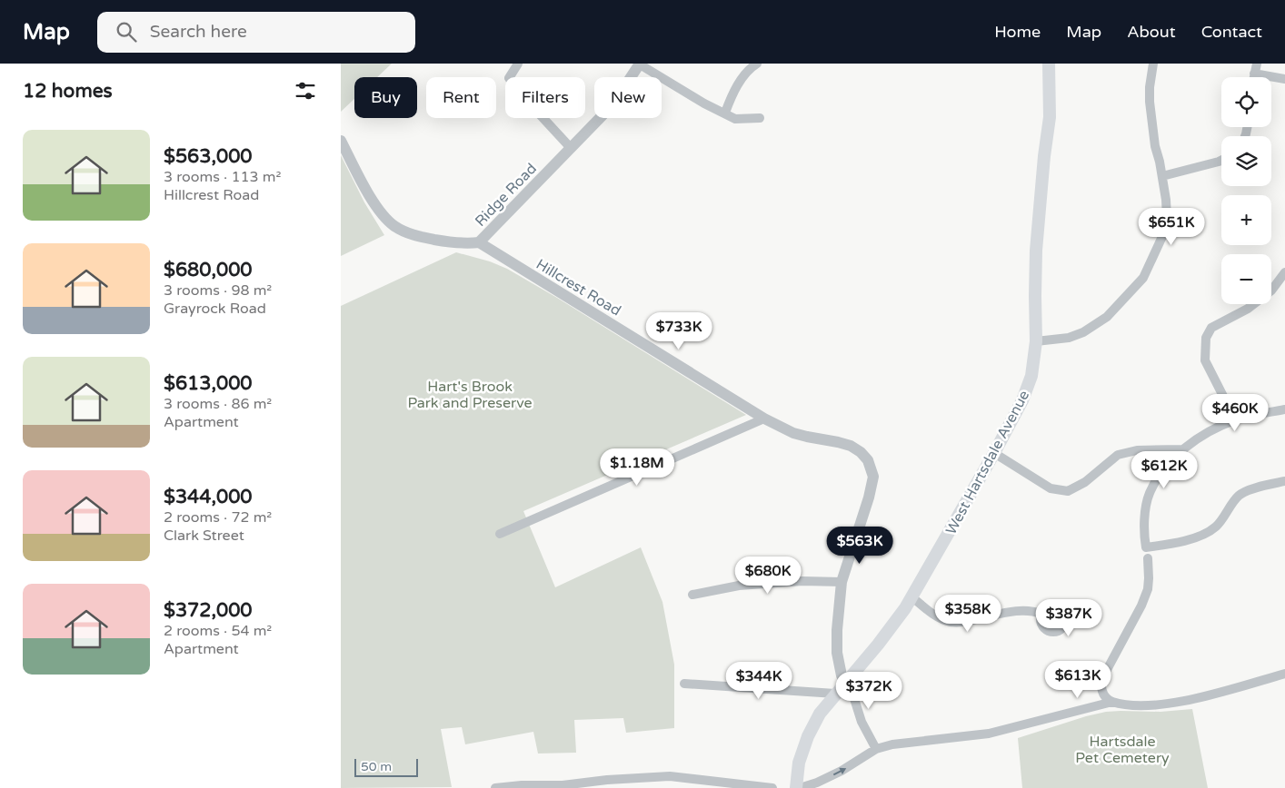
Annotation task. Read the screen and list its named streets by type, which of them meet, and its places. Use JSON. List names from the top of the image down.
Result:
{
  "streets": {
    "main road": ["West Hartsdale Avenue"],
    "street": ["Ridge Road", "Hillcrest Road"]
  },
  "crossings": [
    ["Ridge Road", "Hillcrest Road"],
    ["Hillcrest Road", "West Hartsdale Avenue"]
  ],
  "parks": ["Hart's Brook Park and Preserve", "Hartsdale Pet Cemetery"],
  "scale_bar": "50 m",
  "page": {
    "header": "Map",
    "search": "Search here",
    "nav": [
      "Home",
      "Map",
      "About",
      "Contact"
    ],
    "heading": "12 homes",
    "map_buttons": ["+", "−"],
    "chip": [
      "Buy",
      "Rent",
      "Filters",
      "New"
    ],
    "list": [
      {
        "name": "$563,000",
        "note": "3 rooms · 113 m² · Hillcrest Road"
      },
      {
        "name": "$680,000",
        "note": "3 rooms · 98 m² · Grayrock Road"
      },
      {
        "name": "$613,000",
        "note": "3 rooms · 86 m² · Apartment"
      },
      {
        "name": "$344,000",
        "note": "2 rooms · 72 m² · Clark Street"
      },
      {
        "name": "$372,000",
        "note": "2 rooms · 54 m² · Apartment"
      }
    ],
    "price": [
      "$651K",
      "$733K",
      "$460K",
      "$1.18M",
      "$612K",
      "$563K",
      "$680K",
      "$358K",
      "$387K",
      "$613K",
      "$344K",
      "$372K"
    ],
    "scale": "50 m"
  }
}
